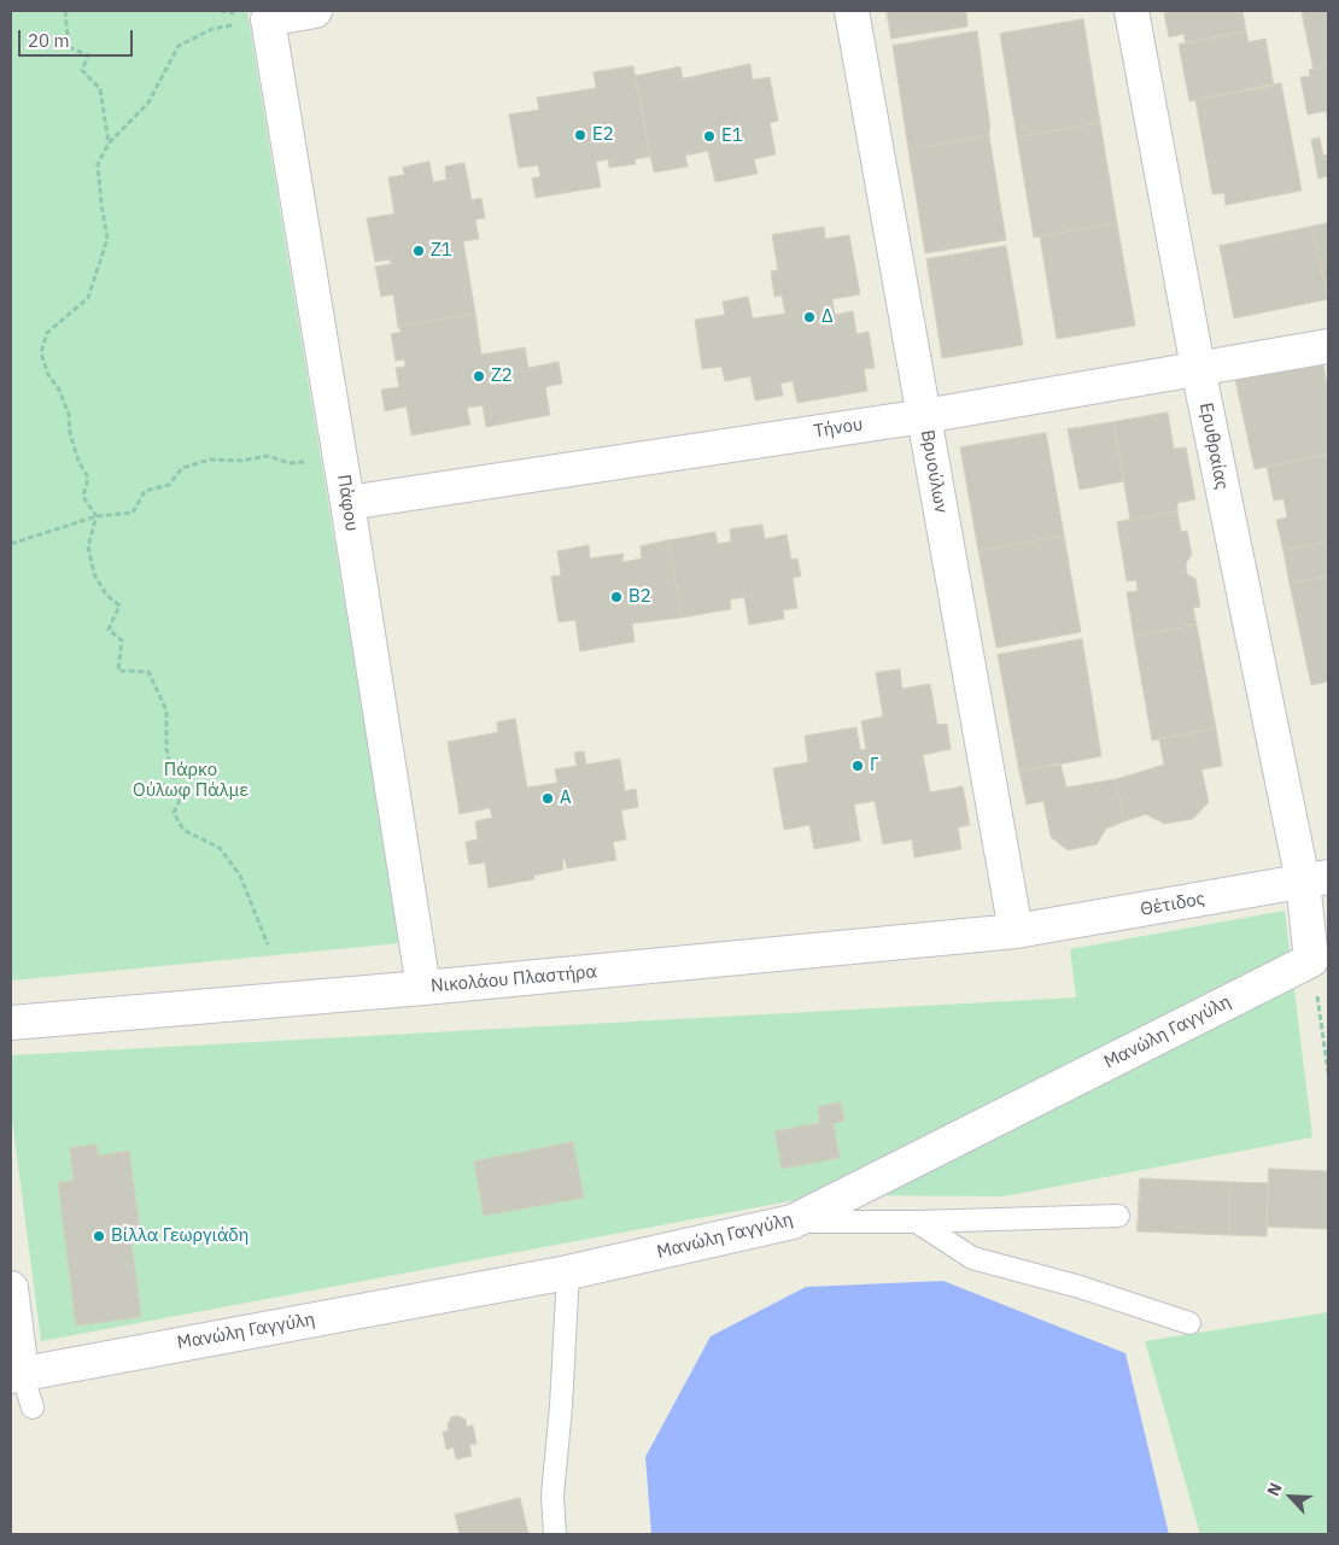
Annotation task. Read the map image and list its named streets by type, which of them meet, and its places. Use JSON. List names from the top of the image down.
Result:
{
  "streets": {
    "street": [
      "Τήνου",
      "Ερυθραίας",
      "Βρυούλων",
      "Πάφου",
      "Θέτιδος",
      "Νικολάου Πλαστήρα",
      "Μανώλη Γαγγύλη"
    ]
  },
  "crossings": [
    ["Τήνου", "Ερυθραίας"],
    ["Τήνου", "Βρυούλων"],
    ["Τήνου", "Πάφου"],
    ["Ερυθραίας", "Θέτιδος"],
    ["Βρυούλων", "Θέτιδος"],
    ["Βρυούλων", "Νικολάου Πλαστήρα"],
    ["Πάφου", "Νικολάου Πλαστήρα"],
    ["Θέτιδος", "Νικολάου Πλαστήρα"]
  ],
  "parks": ["Πάρκο Ούλωφ Πάλμε"],
  "places": [
    "E2",
    "E1",
    "Ζ1",
    "Δ",
    "Ζ2",
    "Β2",
    "Γ",
    "Α",
    "Βίλλα Γεωργιάδη"
  ],
  "scale_bar": "20 m",
  "north": "top left"
}
